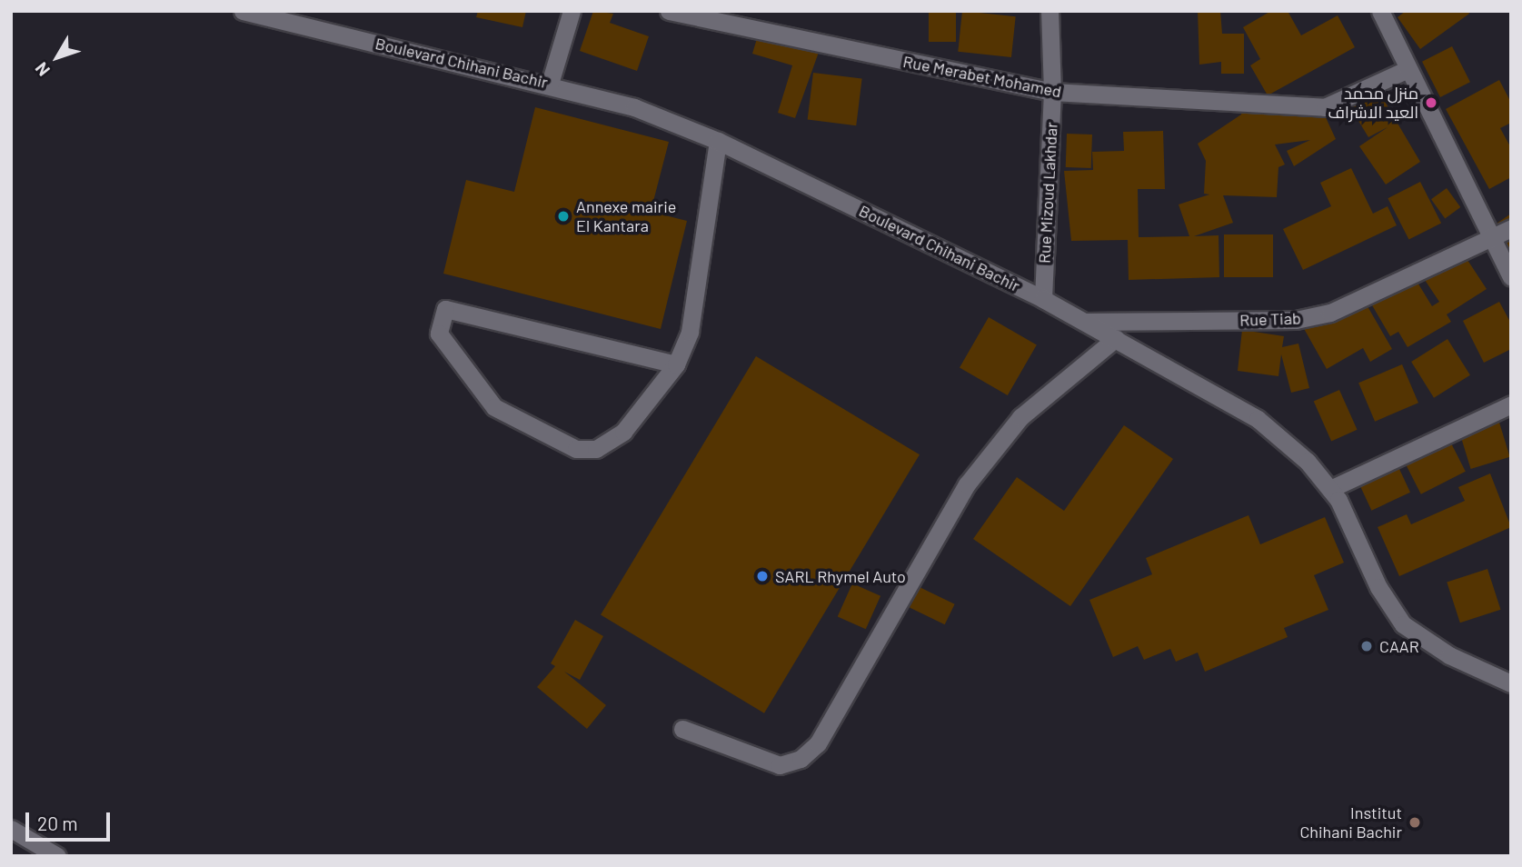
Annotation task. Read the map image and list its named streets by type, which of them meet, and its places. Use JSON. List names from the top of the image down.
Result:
{
  "streets": {
    "street": [
      "Boulevard Chihani Bachir",
      "Rue Merabet Mohamed",
      "Rue Mizoud Lakhdar",
      "Rue Tiab"
    ]
  },
  "crossings": [
    ["Boulevard Chihani Bachir", "Rue Mizoud Lakhdar"],
    ["Boulevard Chihani Bachir", "Rue Tiab"],
    ["Rue Merabet Mohamed", "Rue Mizoud Lakhdar"]
  ],
  "places": [
    "منزل محمد العيد الاشراف",
    "Annexe mairie El Kantara",
    "SARL Rhymel Auto",
    "CAAR",
    "Institut Chihani Bachir"
  ],
  "scale_bar": "20 m",
  "north": "bottom left"
}
